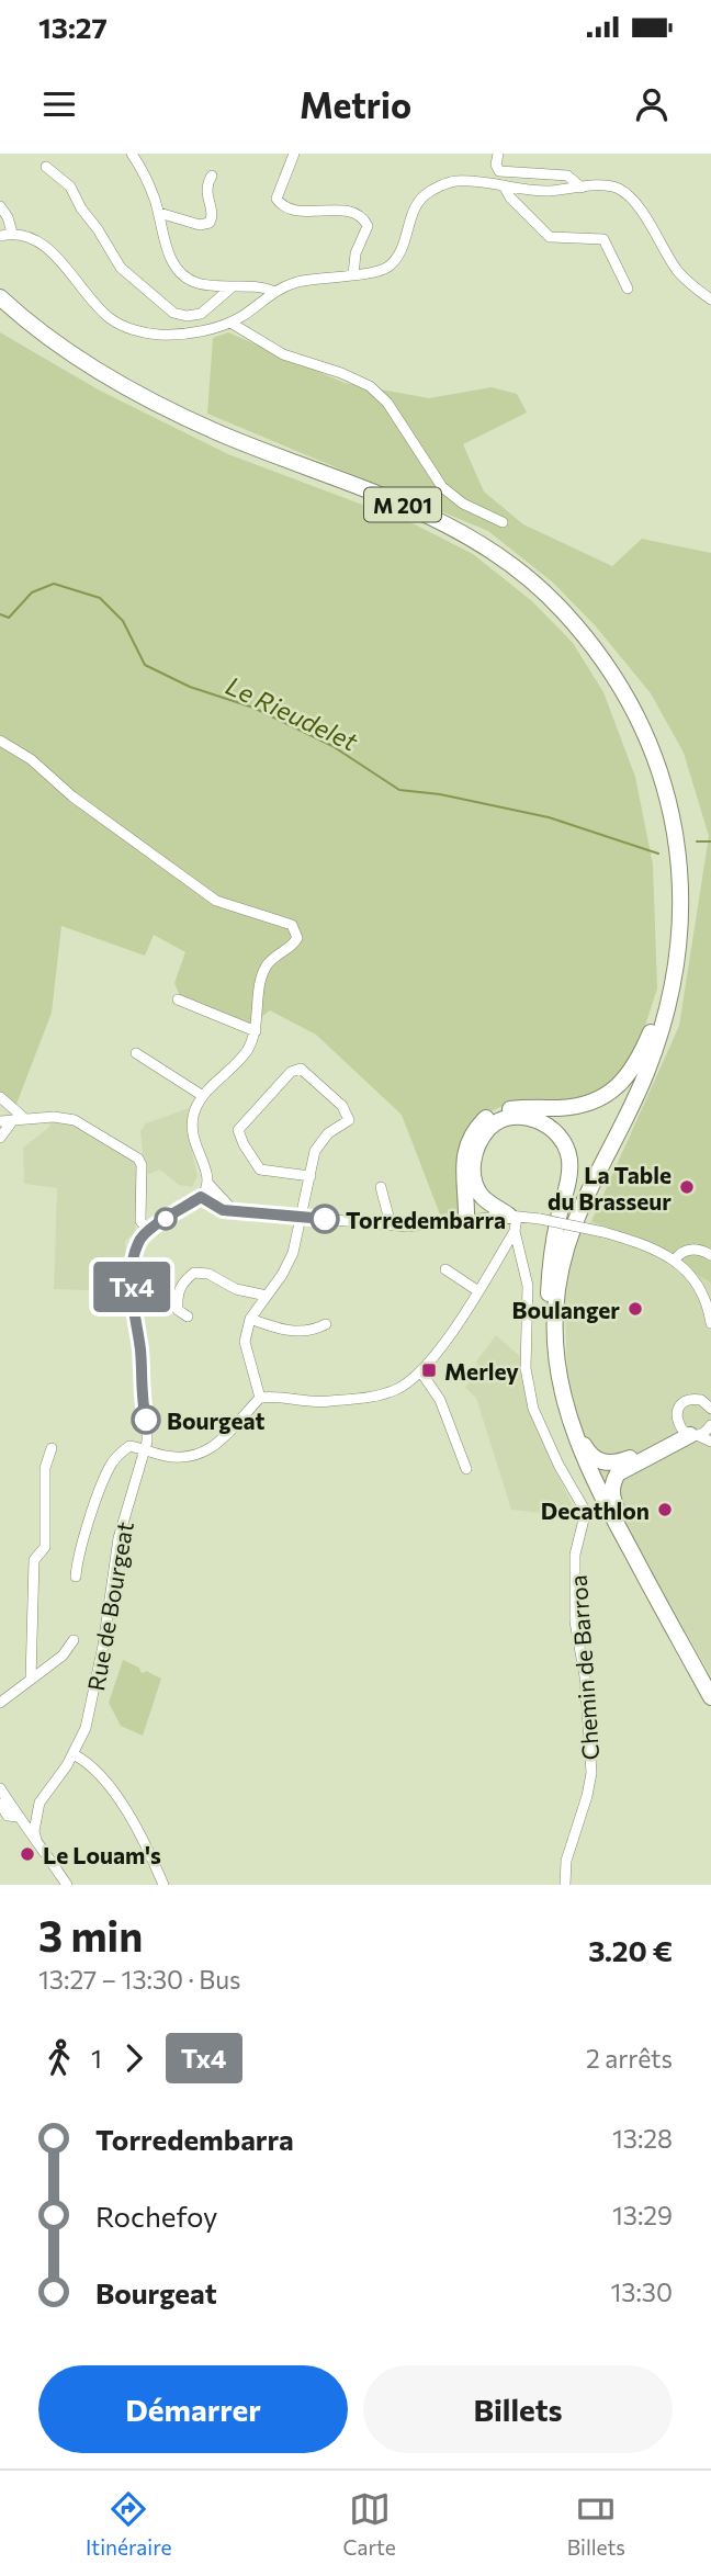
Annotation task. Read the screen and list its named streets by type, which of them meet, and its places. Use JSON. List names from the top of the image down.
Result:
{
  "streets": {
    "highway": ["M 201"],
    "street": ["Rue de Bourgeat", "Chemin de Barroa"]
  },
  "water": ["Le Rieudelet"],
  "places": {
    "other": [
      "La Table du Brasseur",
      "Torredembarra",
      "Boulanger",
      "Bourgeat",
      "Decathlon",
      "Le Louam's"
    ],
    "transit": ["Merley"]
  },
  "lines": ["bus line Tx4"],
  "page": {
    "status": "13:27",
    "header": "Metrio",
    "on_map": "Tx4",
    "heading": ["3 min", "13:27 – 13:30 · Bus", "3.20 €"],
    "legs": ["1", "Tx4", "2 arrêts"],
    "list": [
      {
        "name": "Torredembarra",
        "value": "13:28"
      },
      {
        "name": "Rochefoy",
        "value": "13:29"
      },
      {
        "name": "Bourgeat",
        "value": "13:30"
      }
    ],
    "buttons": ["Démarrer", "Billets"],
    "tabs": ["Itinéraire", "Carte", "Billets"]
  }
}
